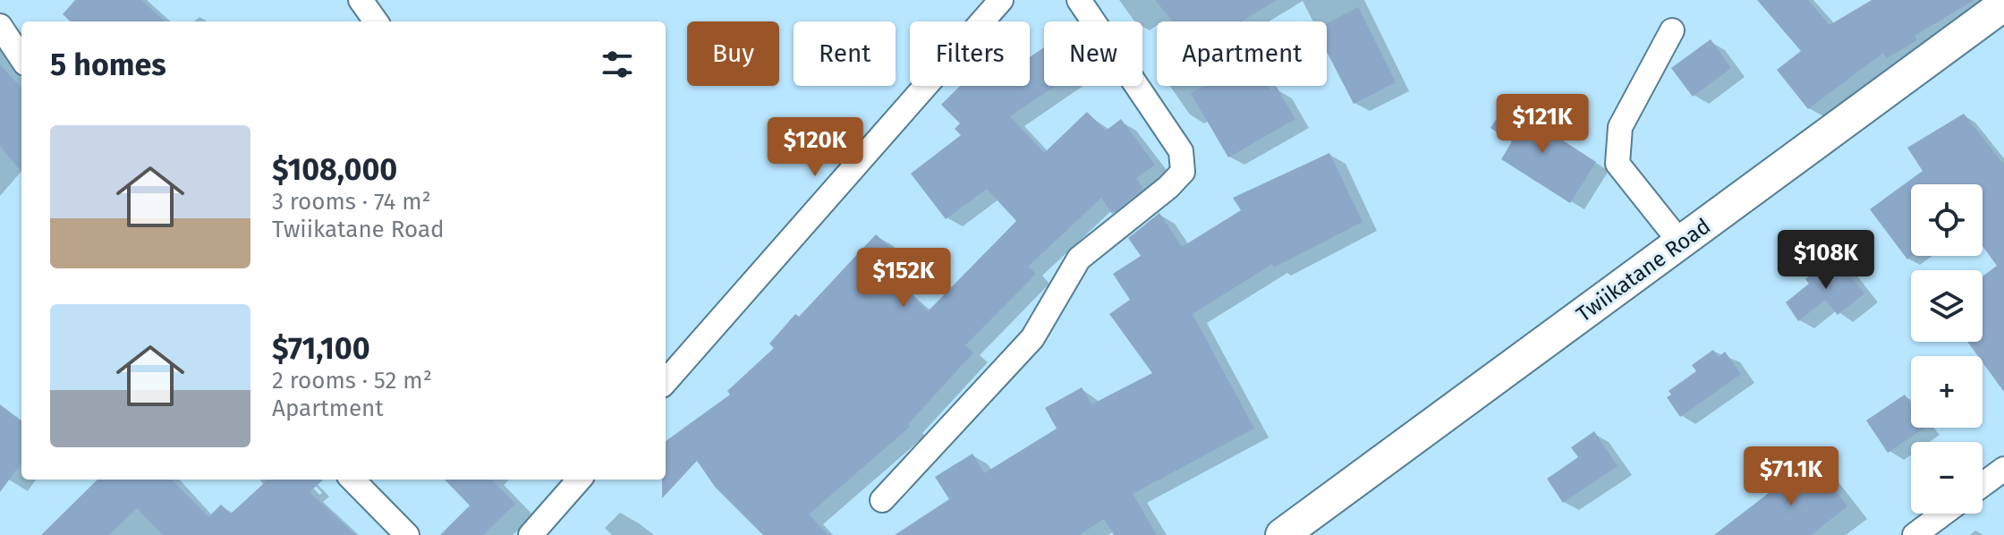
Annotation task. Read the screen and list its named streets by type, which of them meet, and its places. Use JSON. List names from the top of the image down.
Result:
{
  "streets": {
    "main road": ["Twiikatane Road"]
  },
  "page": {
    "chip": [
      "Buy",
      "Rent",
      "Filters",
      "New",
      "Apartment"
    ],
    "heading": "5 homes",
    "price": [
      "$121K",
      "$120K",
      "$108K",
      "$152K",
      "$71.1K"
    ],
    "list": [
      {
        "name": "$108,000",
        "note": "3 rooms · 74 m² · Twiikatane Road"
      },
      {
        "name": "$71,100",
        "note": "2 rooms · 52 m² · Apartment"
      }
    ],
    "map_buttons": ["+", "−"]
  }
}
